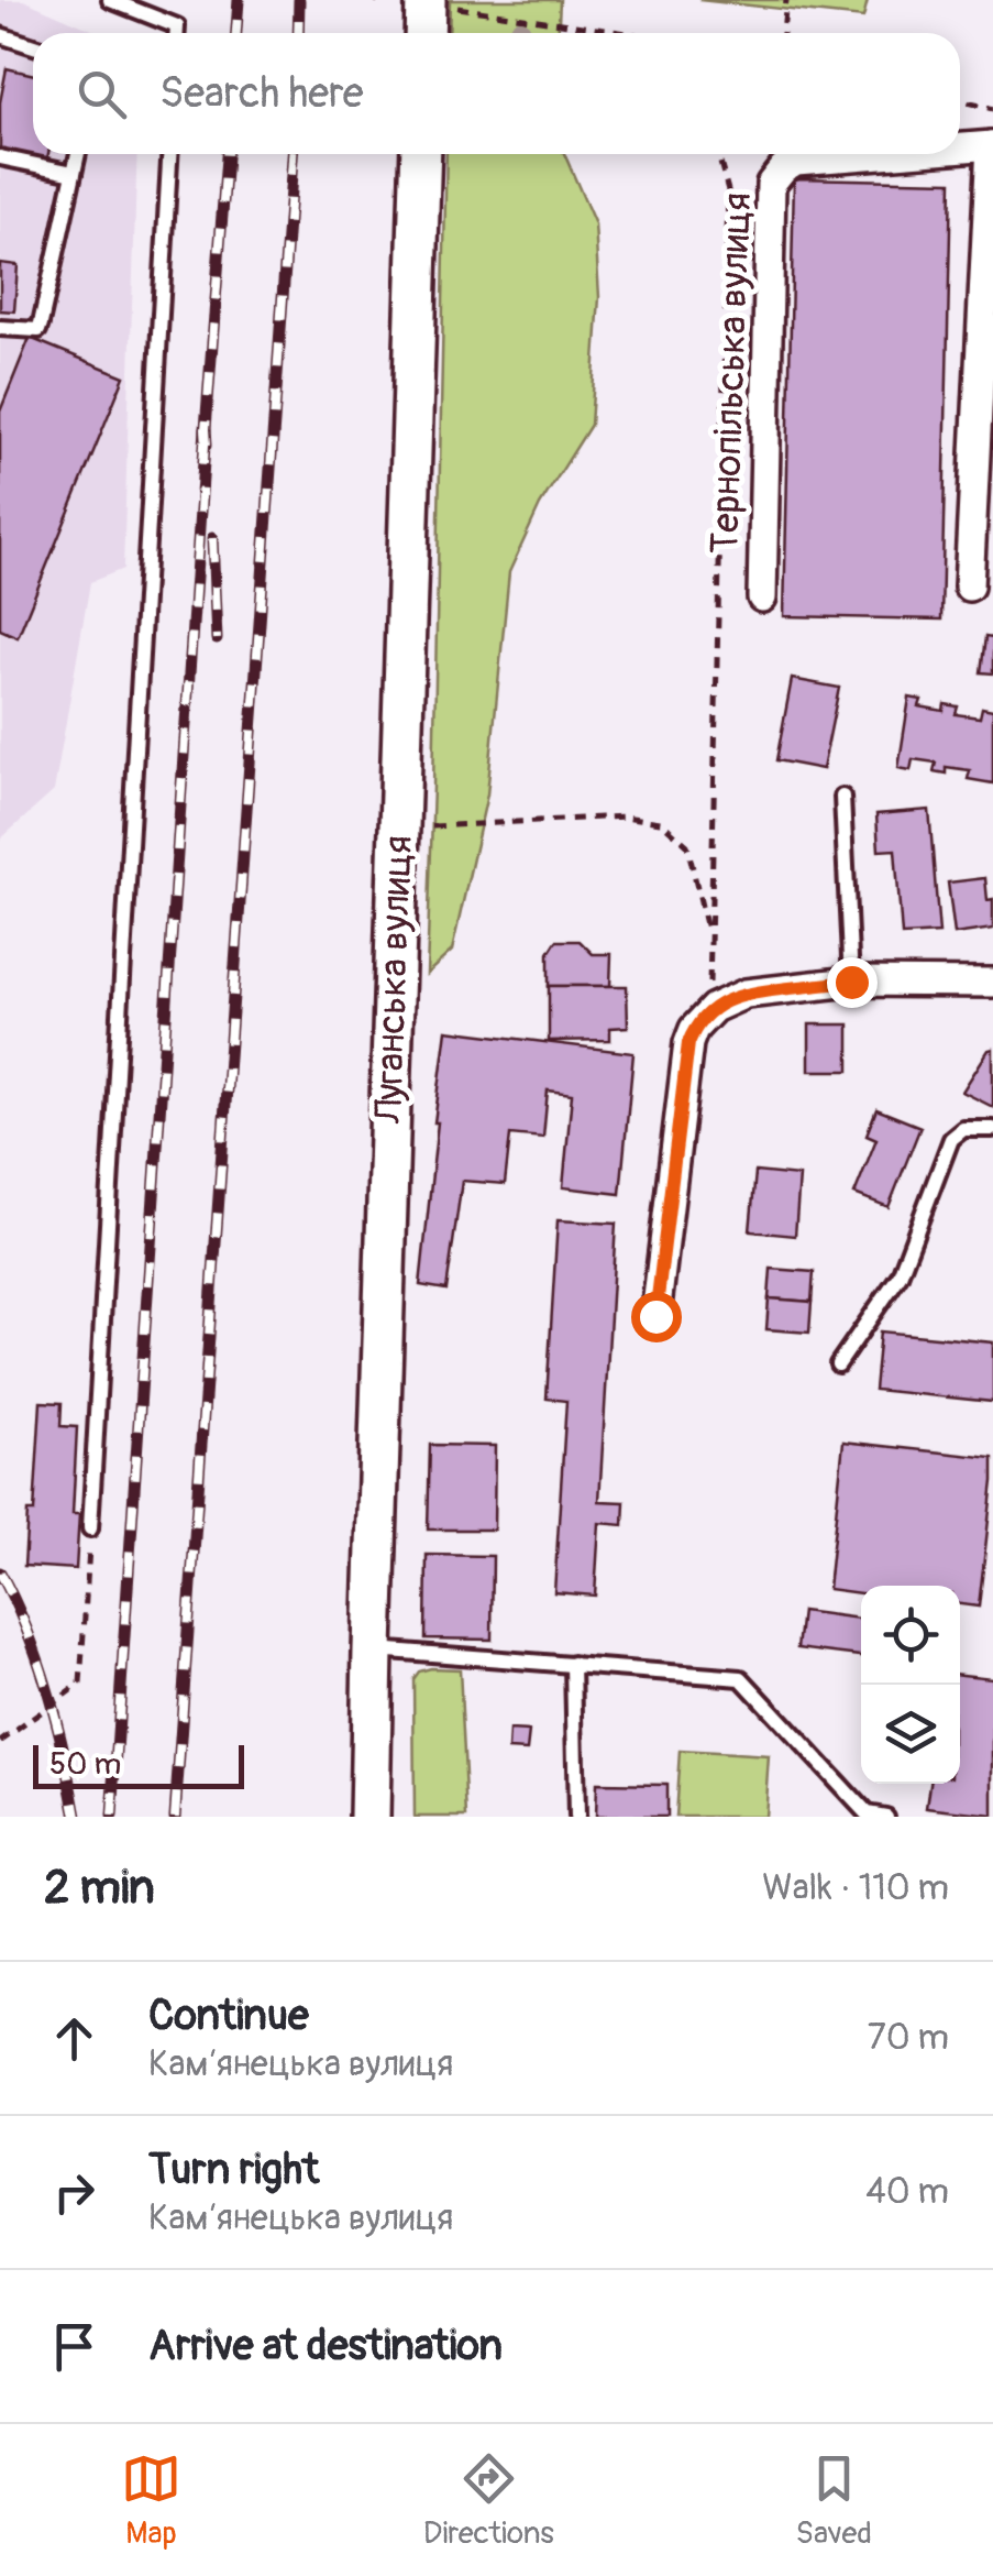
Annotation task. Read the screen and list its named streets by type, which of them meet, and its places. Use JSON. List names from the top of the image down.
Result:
{
  "streets": {
    "main road": ["Луганська вулиця"],
    "street": ["Тернопільська вулиця"]
  },
  "scale_bar": "50 m",
  "page": {
    "search": "Search here",
    "scale": "50 m",
    "heading": ["2 min", "Walk · 110 m"],
    "list": [
      ["Continue", "Камʼянецька вулиця", "70 m"],
      ["Turn right", "Камʼянецька вулиця", "40 m"],
      "Arrive at destination"
    ],
    "nav": ["Map", "Directions", "Saved"]
  }
}
